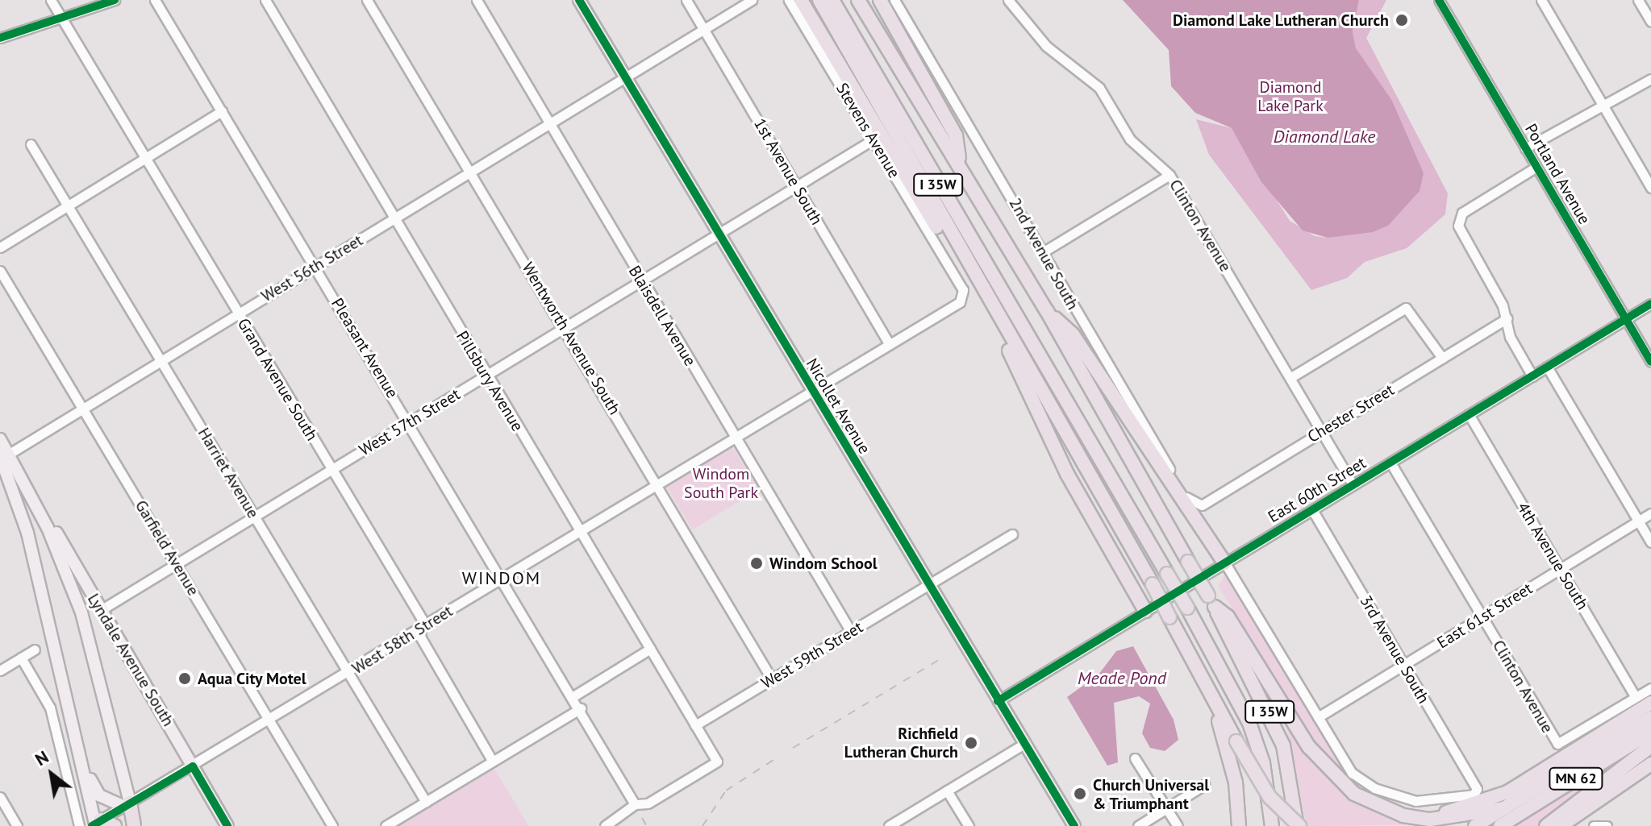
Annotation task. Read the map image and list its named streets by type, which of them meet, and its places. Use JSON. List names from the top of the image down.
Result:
{
  "streets": {
    "highway": ["I 35W", "MN 62"],
    "main road": ["Nicollet Avenue", "Lyndale Avenue South"],
    "street": [
      "Stevens Avenue",
      "1st Avenue South",
      "Portland Avenue",
      "Clinton Avenue",
      "2nd Avenue South",
      "West 56th Street",
      "Blaisdell Avenue",
      "Wentworth Avenue South",
      "Pleasant Avenue",
      "Grand Avenue South",
      "Pillsbury Avenue",
      "Chester Street",
      "West 57th Street",
      "Harriet Avenue",
      "East 60th Street",
      "Garfield Avenue",
      "4th Avenue South",
      "East 61st Street",
      "West 58th Street",
      "3rd Avenue South",
      "West 59th Street"
    ]
  },
  "crossings": [
    ["Stevens Avenue", "West 57th Street"],
    ["Stevens Avenue", "West 58th Street"],
    ["1st Avenue South", "West 56th Street"],
    ["1st Avenue South", "West 57th Street"],
    ["1st Avenue South", "West 58th Street"],
    ["Portland Avenue", "East 60th Street"],
    ["Clinton Avenue", "Chester Street"],
    ["Clinton Avenue", "East 60th Street"],
    ["Clinton Avenue", "4th Avenue South"],
    ["Clinton Avenue", "East 61st Street"],
    ["2nd Avenue South", "Chester Street"],
    ["West 56th Street", "Blaisdell Avenue"],
    ["West 56th Street", "Wentworth Avenue South"],
    ["West 56th Street", "Pleasant Avenue"],
    ["West 56th Street", "Grand Avenue South"],
    ["West 56th Street", "Pillsbury Avenue"],
    ["West 56th Street", "Nicollet Avenue"],
    ["West 56th Street", "Harriet Avenue"],
    ["West 56th Street", "Garfield Avenue"],
    ["Blaisdell Avenue", "West 57th Street"],
    ["Blaisdell Avenue", "West 58th Street"],
    ["Blaisdell Avenue", "West 59th Street"],
    ["Wentworth Avenue South", "West 57th Street"],
    ["Wentworth Avenue South", "West 58th Street"],
    ["Wentworth Avenue South", "West 59th Street"],
    ["Pleasant Avenue", "West 57th Street"],
    ["Pleasant Avenue", "West 58th Street"],
    ["Grand Avenue South", "West 57th Street"],
    ["Grand Avenue South", "West 58th Street"],
    ["Pillsbury Avenue", "West 57th Street"],
    ["Pillsbury Avenue", "West 58th Street"],
    ["Pillsbury Avenue", "West 59th Street"],
    ["Nicollet Avenue", "West 57th Street"],
    ["Nicollet Avenue", "East 60th Street"],
    ["Nicollet Avenue", "West 58th Street"],
    ["Nicollet Avenue", "West 59th Street"],
    ["West 57th Street", "Harriet Avenue"],
    ["West 57th Street", "Garfield Avenue"],
    ["West 57th Street", "Lyndale Avenue South"],
    ["Harriet Avenue", "West 58th Street"],
    ["East 60th Street", "4th Avenue South"],
    ["East 60th Street", "3rd Avenue South"],
    ["Garfield Avenue", "West 58th Street"],
    ["4th Avenue South", "East 61st Street"],
    ["East 61st Street", "3rd Avenue South"],
    ["West 58th Street", "Lyndale Avenue South"]
  ],
  "districts": ["WINDOM"],
  "water": ["Diamond Lake", "Meade Pond"],
  "parks": ["Diamond Lake Park", "Windom South Park"],
  "places": [
    "Diamond Lake Lutheran Church",
    "Windom School",
    "Aqua City Motel",
    "Richfield Lutheran Church",
    "Church Universal & Triumphant"
  ],
  "north": "top left"
}
